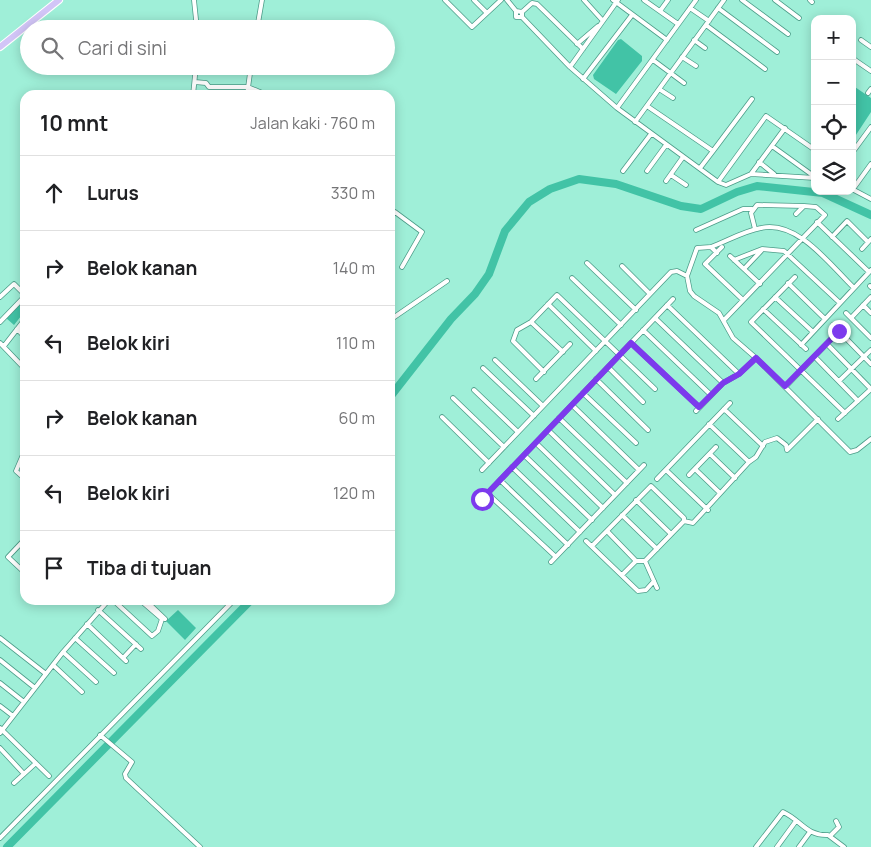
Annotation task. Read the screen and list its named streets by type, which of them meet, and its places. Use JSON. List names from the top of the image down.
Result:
{
  "page": {
    "map_buttons": ["+", "−"],
    "search": "Cari di sini",
    "heading": ["10 mnt", "Jalan kaki · 760 m"],
    "list": [
      ["Lurus", "330 m"],
      ["Belok kanan", "140 m"],
      ["Belok kiri", "110 m"],
      ["Belok kanan", "60 m"],
      ["Belok kiri", "120 m"],
      "Tiba di tujuan"
    ]
  }
}
